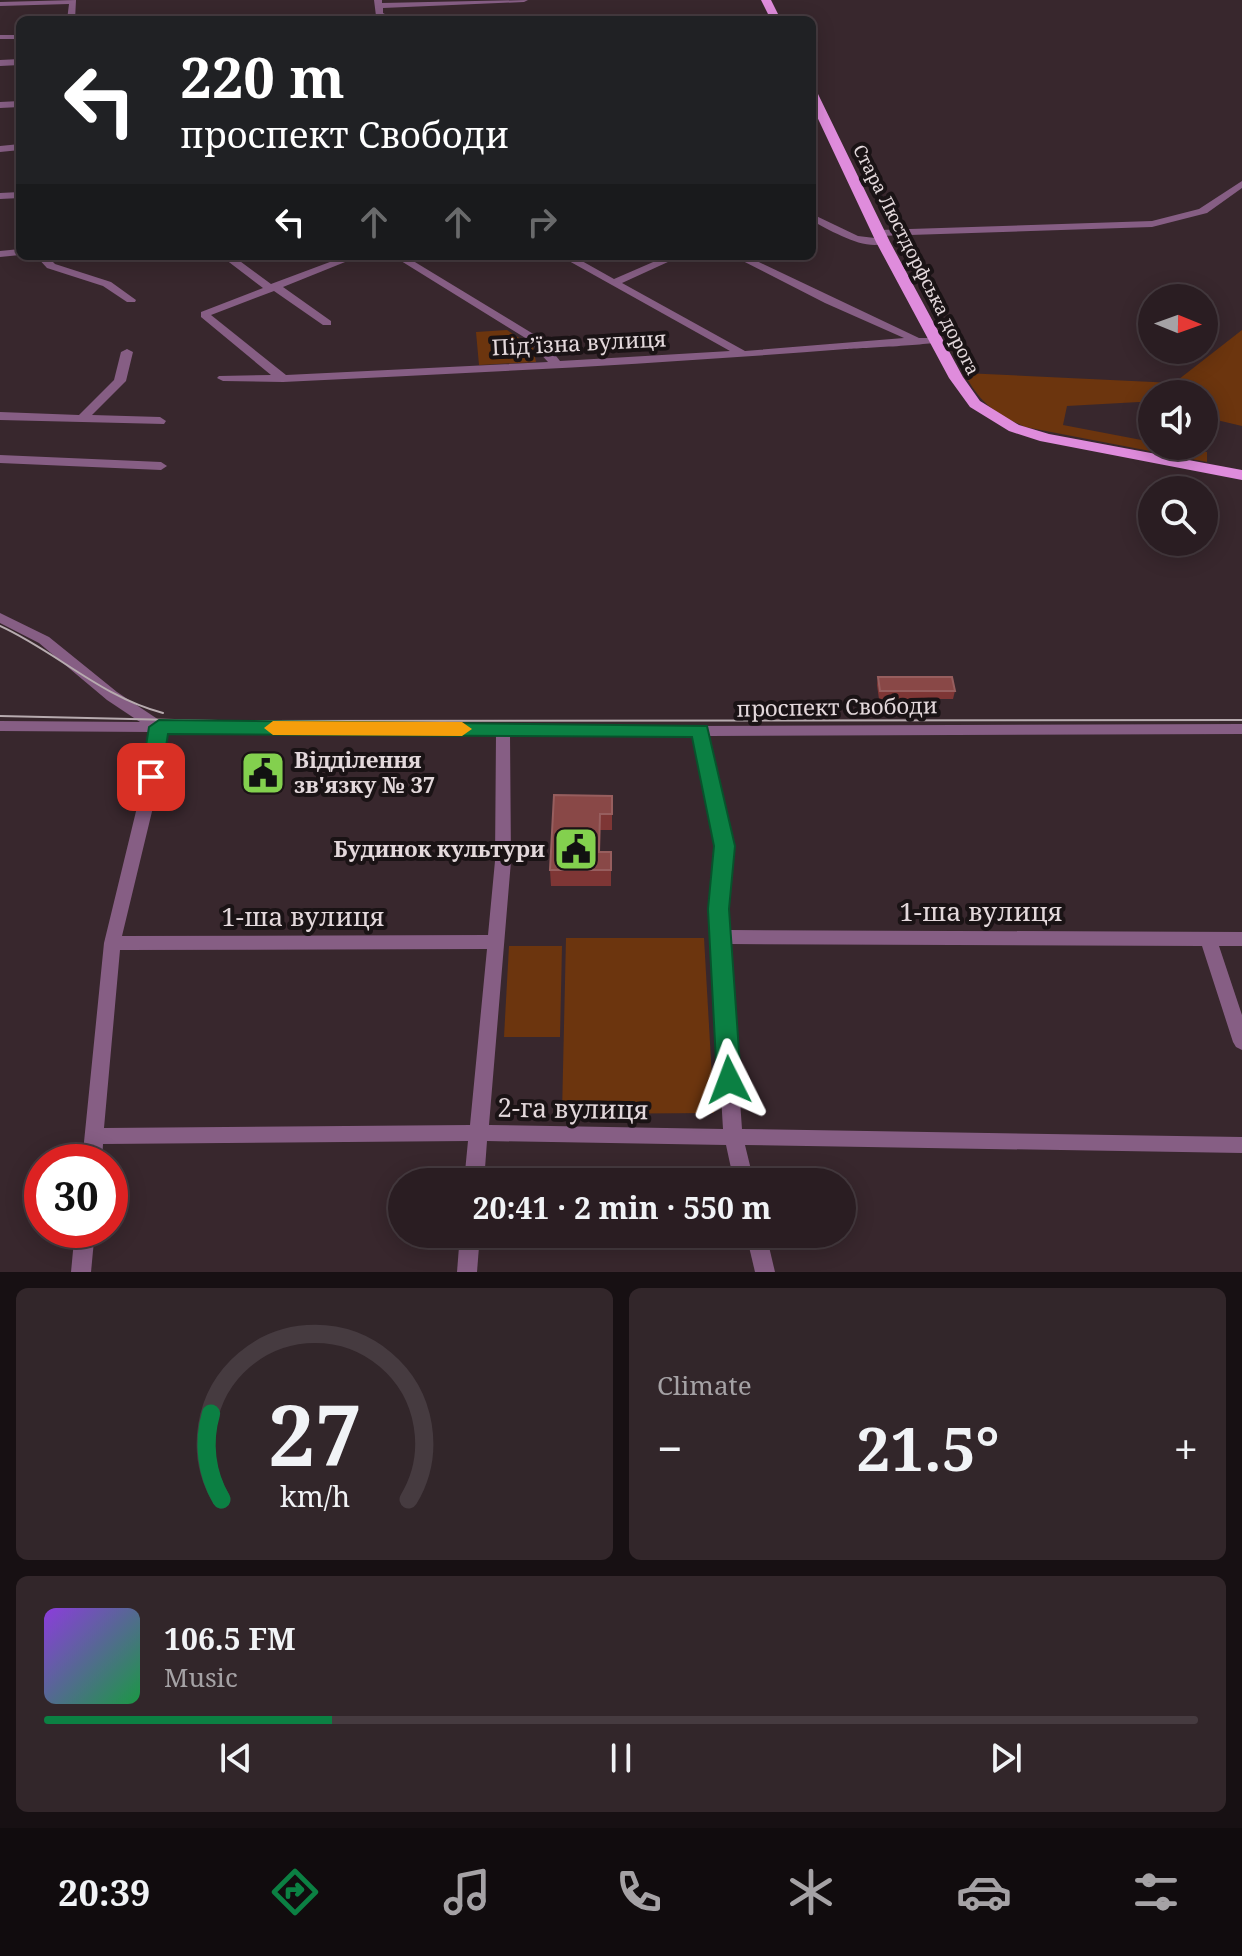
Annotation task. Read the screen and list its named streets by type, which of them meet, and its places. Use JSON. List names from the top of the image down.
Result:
{
  "streets": {
    "main road": ["Стара Люстдорфська дорога"],
    "street": [
      "Підʼїзна вулиця",
      "проспект Свободи",
      "1-ша вулиця",
      "2-га вулиця"
    ]
  },
  "crossings": [
    ["Стара Люстдорфська дорога", "Підʼїзна вулиця"]
  ],
  "places": {
    "public building": ["Відділення зв'язку № 37", "Будинок культури"]
  },
  "north": "right",
  "page": {
    "turn": ["220 m", "проспект Свободи"],
    "limit": "30",
    "trip": "20:41 · 2 min · 550 m",
    "tile": "Climate",
    "heat": ["−", "21.5°", "+"],
    "song": ["106.5 FM", "Music"],
    "tabs": "20:39",
    "gauge": ["27", "km/h"]
  }
}
